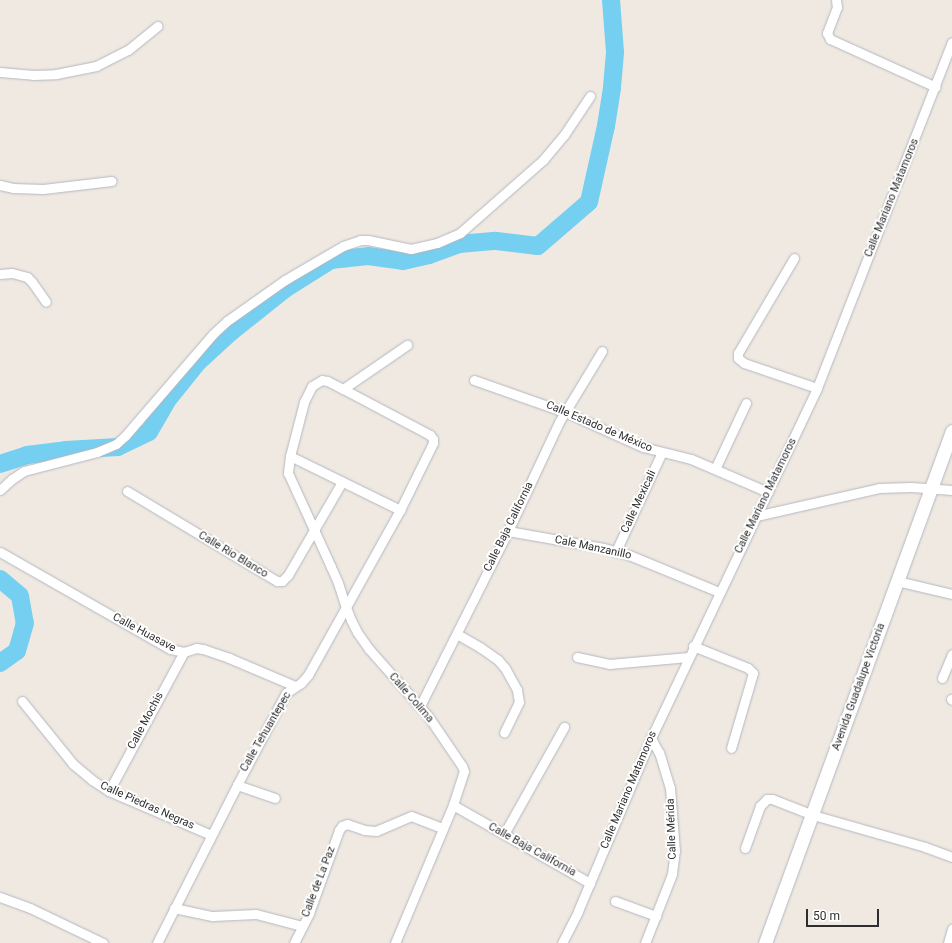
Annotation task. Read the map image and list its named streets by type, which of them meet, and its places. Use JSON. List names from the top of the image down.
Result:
{
  "streets": {
    "main road": ["Avenida Guadalupe Victoria"],
    "street": [
      "Calle Mariano Matamoros",
      "Calle Estado de México",
      "Calle Mexicali",
      "Calle Baja California",
      "Cale Manzanillo",
      "Calle Rio Blanco",
      "Calle Huasave",
      "Calle Colima",
      "Calle Mochis",
      "Calle Tehuantepec",
      "Calle Piedras Negras",
      "Calle Mérida",
      "Calle de La Paz"
    ]
  },
  "crossings": [
    ["Calle Mariano Matamoros", "Calle Estado de México"],
    ["Calle Mariano Matamoros", "Calle Baja California"],
    ["Calle Mariano Matamoros", "Cale Manzanillo"],
    ["Calle Mariano Matamoros", "Calle Mérida"],
    ["Calle Estado de México", "Calle Mexicali"],
    ["Calle Estado de México", "Calle Baja California"],
    ["Calle Mexicali", "Cale Manzanillo"],
    ["Calle Baja California", "Cale Manzanillo"],
    ["Calle Baja California", "Calle Colima"],
    ["Calle Rio Blanco", "Calle Colima"],
    ["Calle Huasave", "Calle Mochis"],
    ["Calle Huasave", "Calle Tehuantepec"],
    ["Calle Colima", "Calle Tehuantepec"],
    ["Calle Colima", "Calle de La Paz"],
    ["Calle Mochis", "Calle Piedras Negras"],
    ["Calle Tehuantepec", "Calle Piedras Negras"]
  ],
  "scale_bar": "50 m"
}
